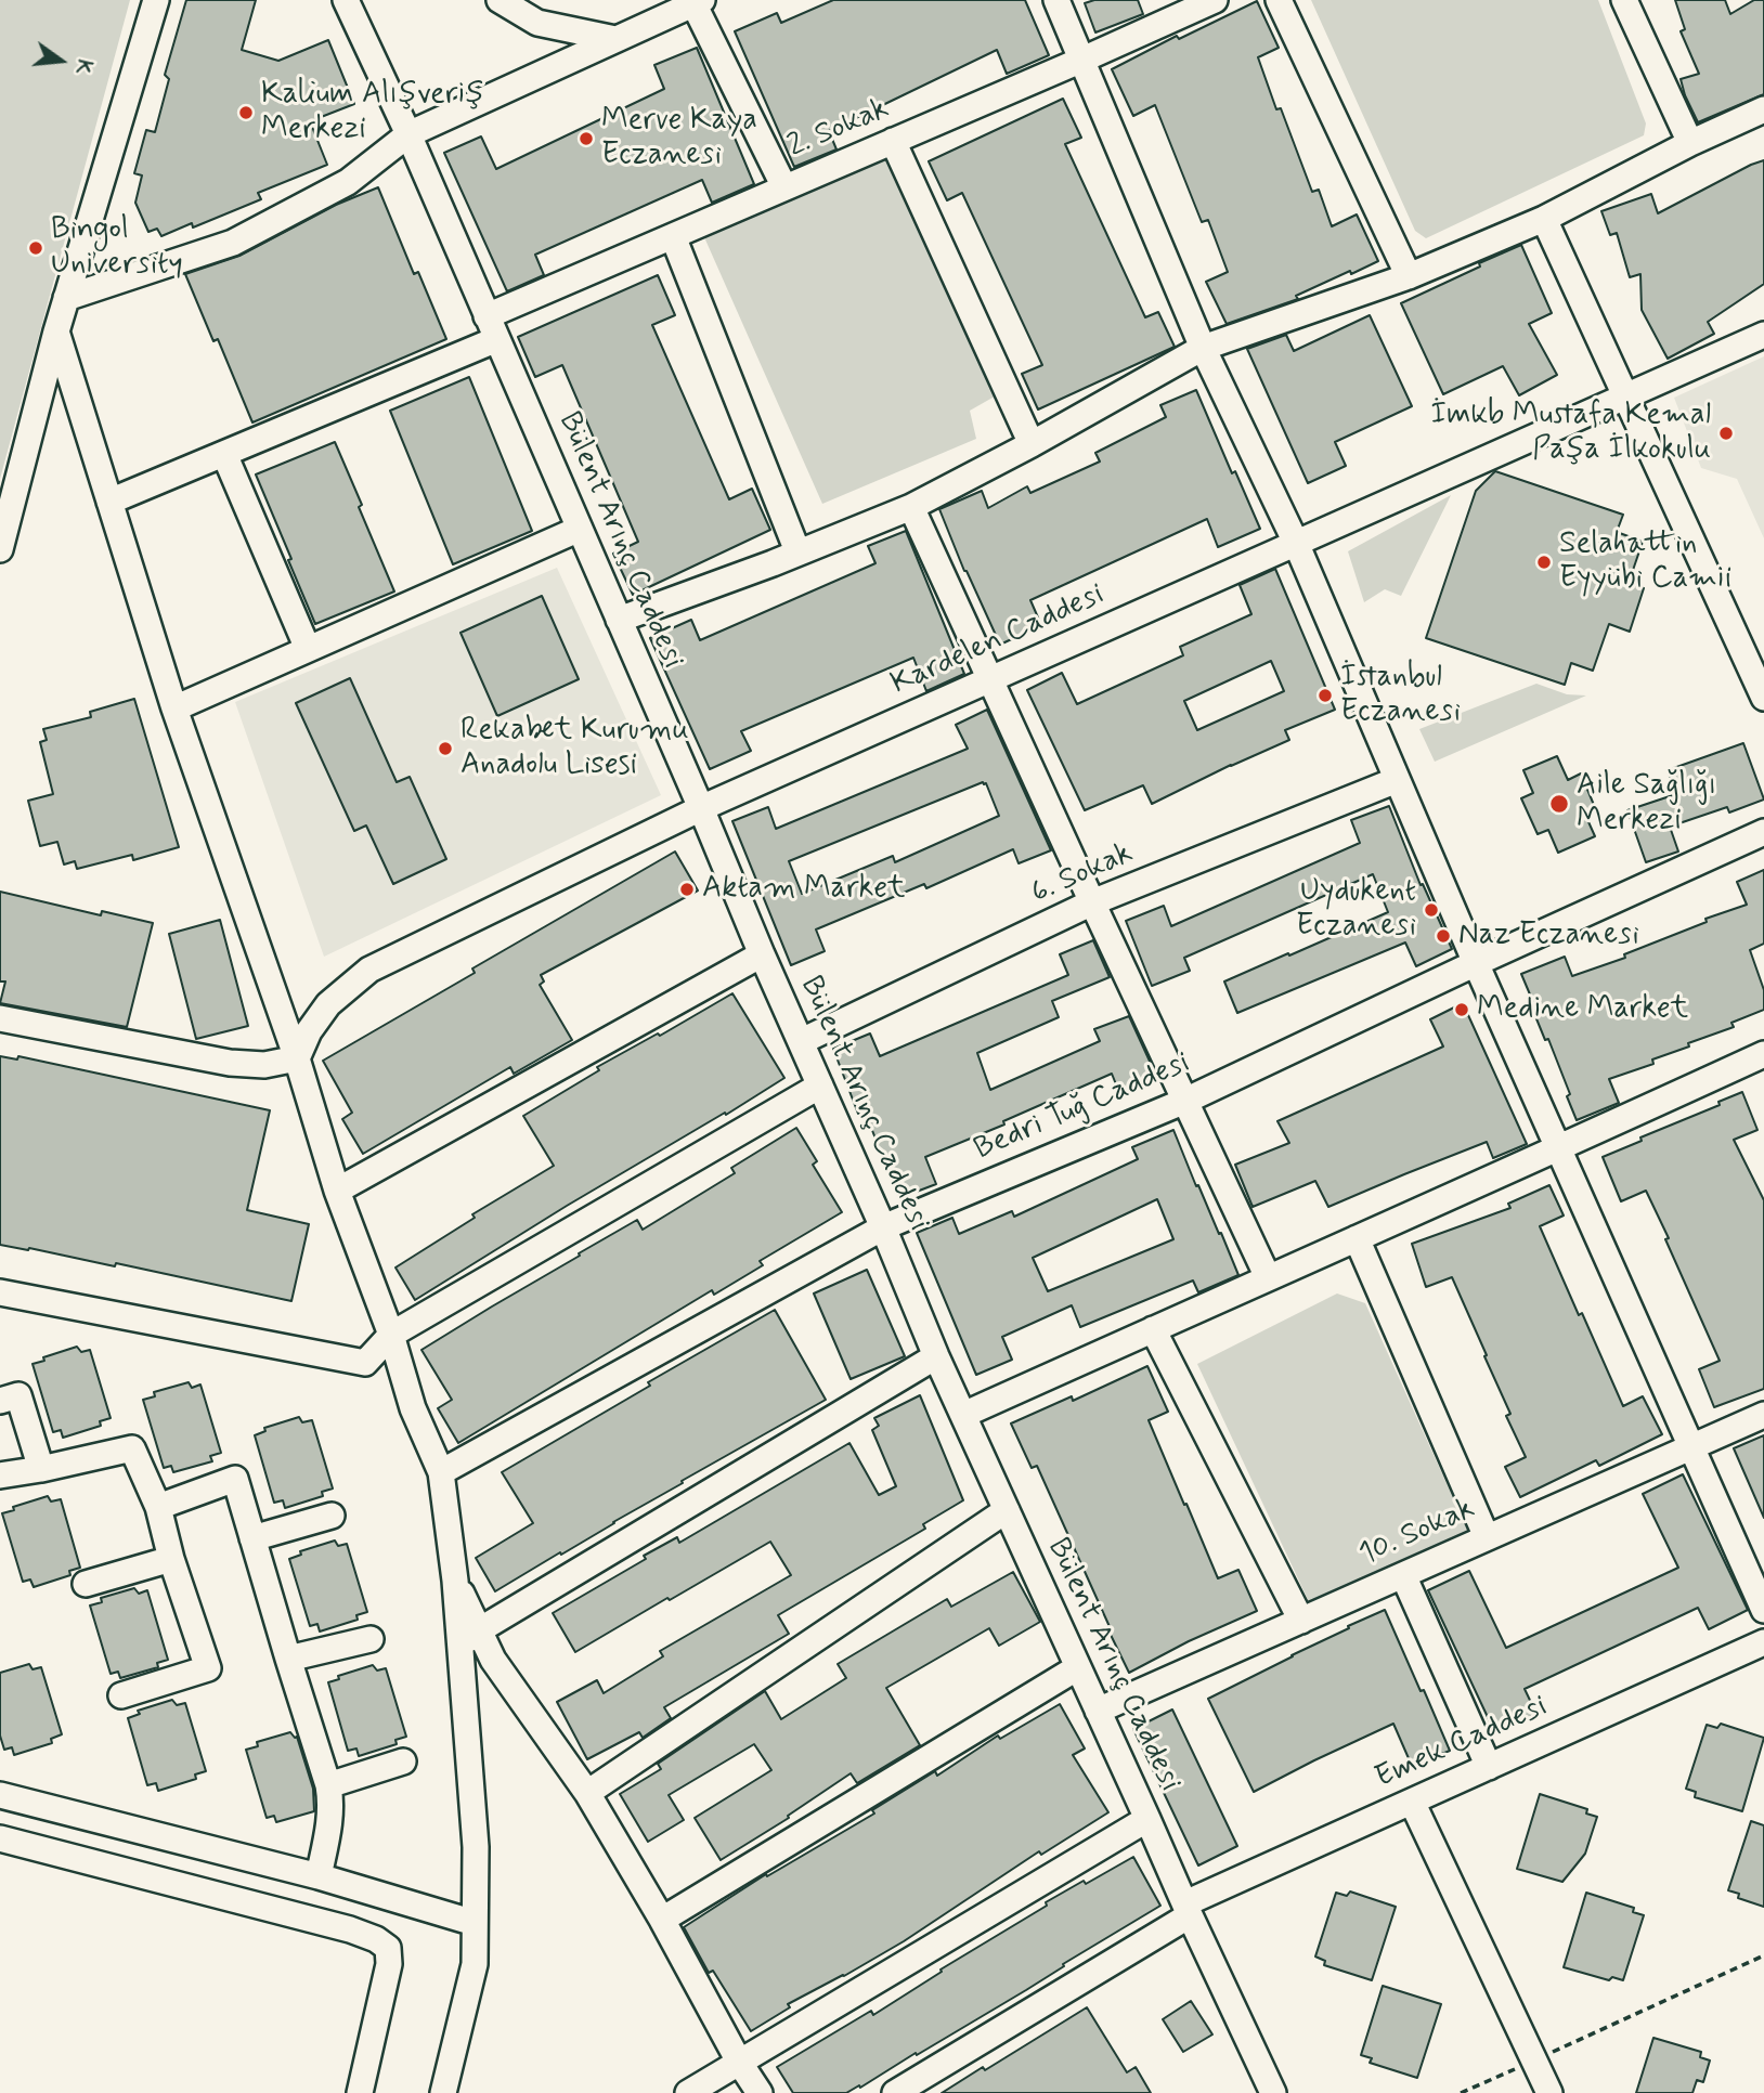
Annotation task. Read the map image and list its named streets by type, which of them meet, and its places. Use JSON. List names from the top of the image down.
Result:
{
  "streets": {
    "street": [
      "2. Sokak",
      "Bülent Arınç Caddesi",
      "Kardelen Caddesi",
      "6. Sokak",
      "Bedri Tuğ Caddesi",
      "10. Sokak",
      "Emek Caddesi"
    ]
  },
  "crossings": [
    ["2. Sokak", "Bülent Arınç Caddesi"],
    ["Bülent Arınç Caddesi", "Kardelen Caddesi"],
    ["Bülent Arınç Caddesi", "6. Sokak"],
    ["Bülent Arınç Caddesi", "Bedri Tuğ Caddesi"],
    ["Bülent Arınç Caddesi", "10. Sokak"],
    ["Bülent Arınç Caddesi", "Emek Caddesi"]
  ],
  "places": [
    "Kalium Alışveriş Merkezi",
    "Merve Kaya Eczanesi",
    "Bingol University",
    "İmkb Mustafa Kemal Paşa İlkokulu",
    "Selahattin Eyyübi Camii",
    "İstanbul Eczanesi",
    "Rekabet Kurumu Anadolu Lisesi",
    "Aile Sağlığı Merkezi",
    "Aktam Market",
    "Uydukent Eczanesi",
    "Naz Eczanesi",
    "Medine Market"
  ],
  "north": "right"
}
